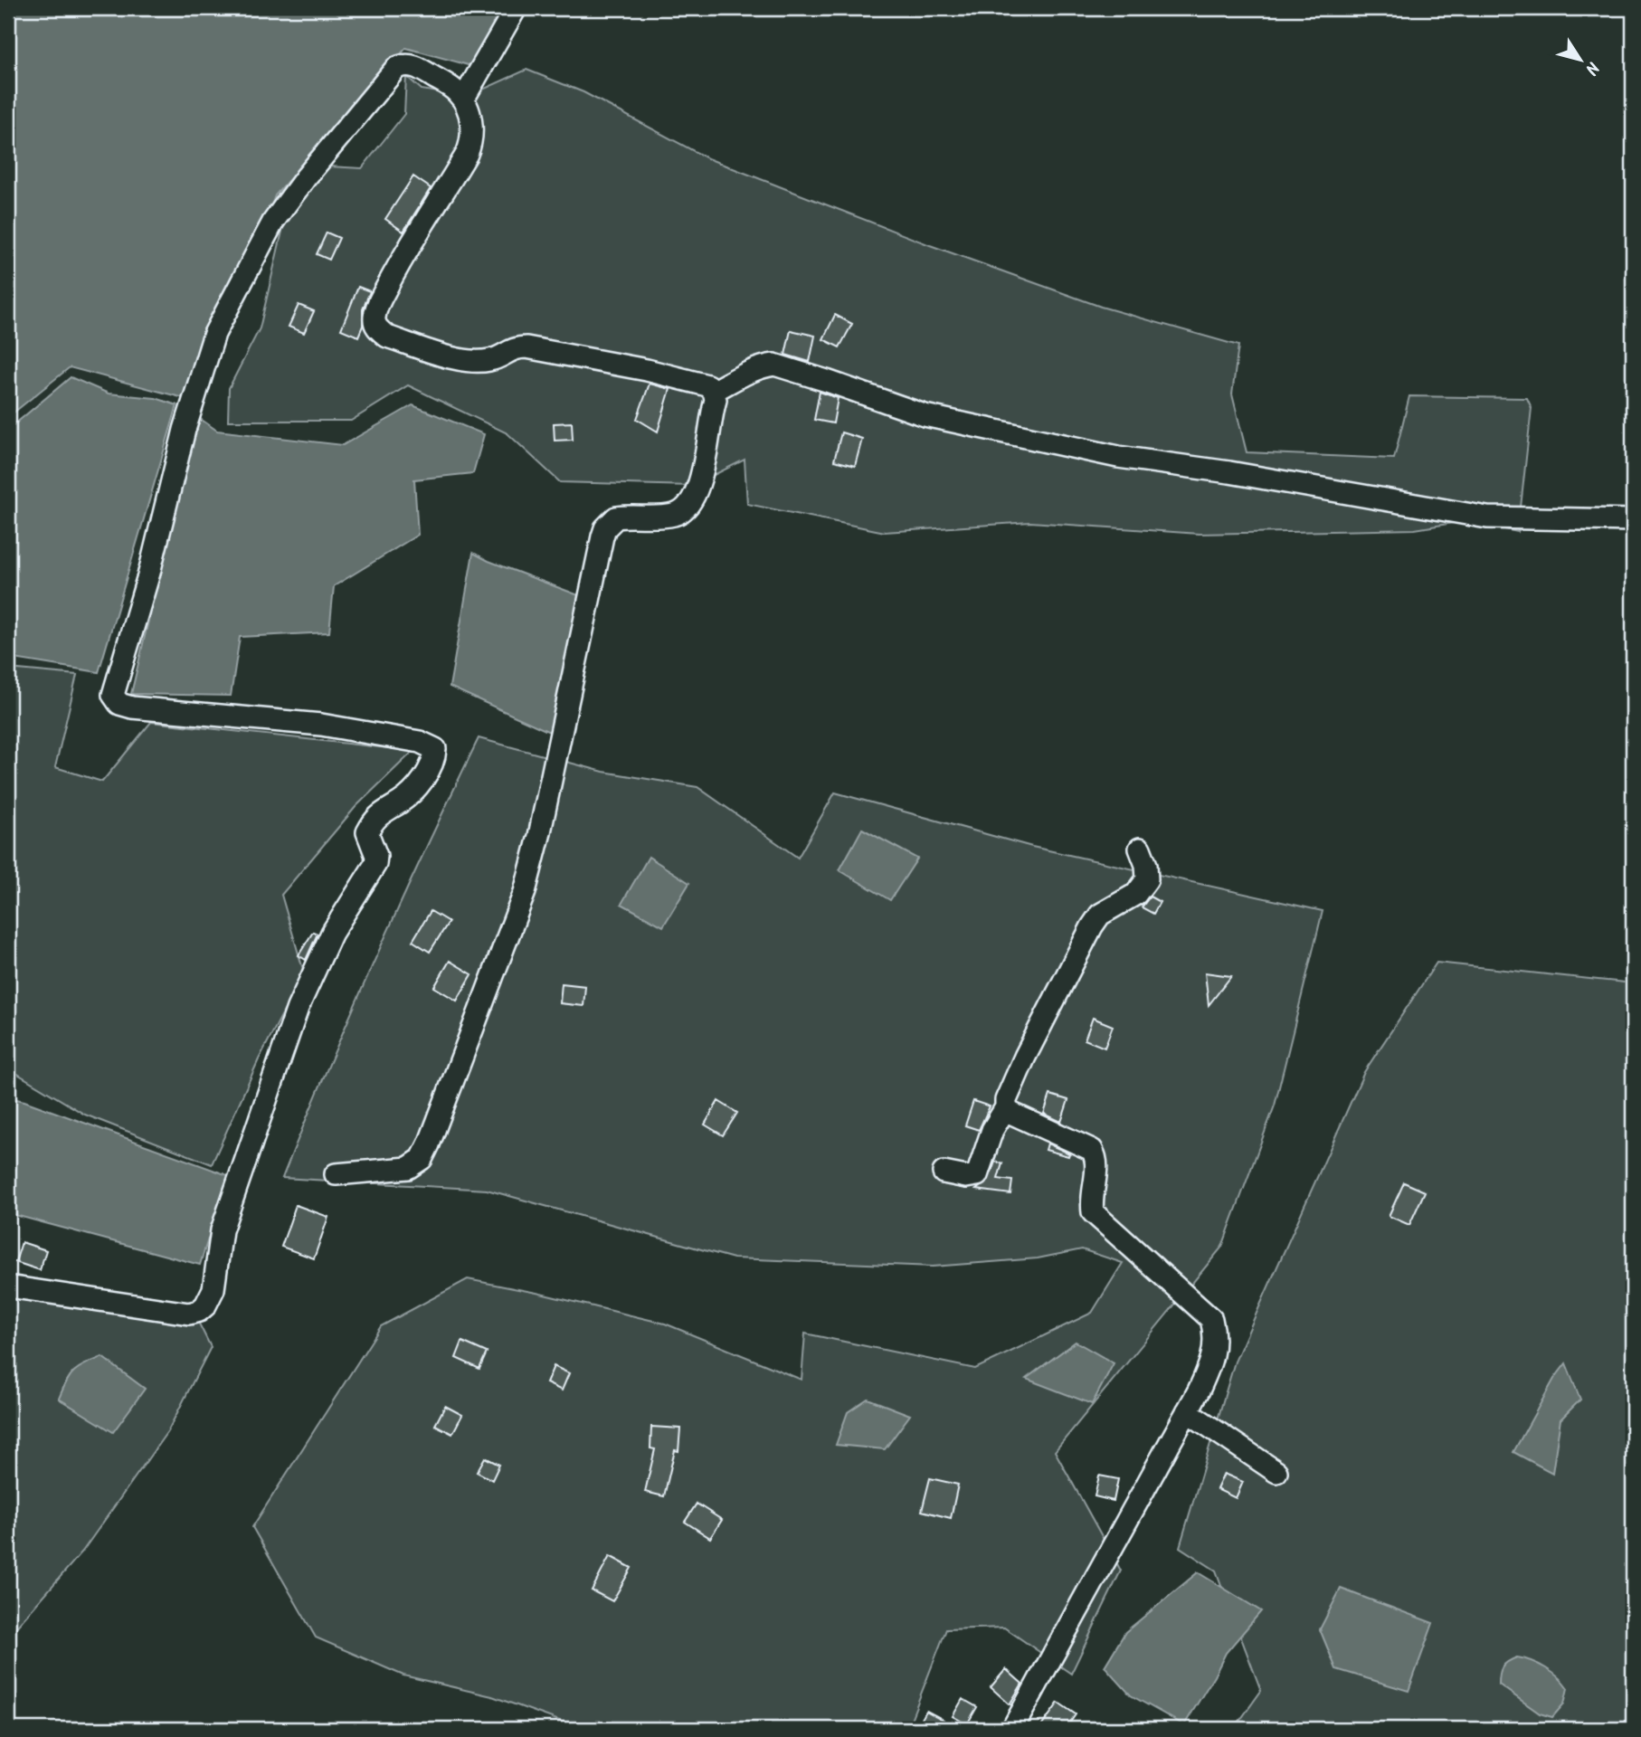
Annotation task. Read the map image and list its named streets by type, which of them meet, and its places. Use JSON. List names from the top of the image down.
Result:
{
  "north": "bottom right"
}
